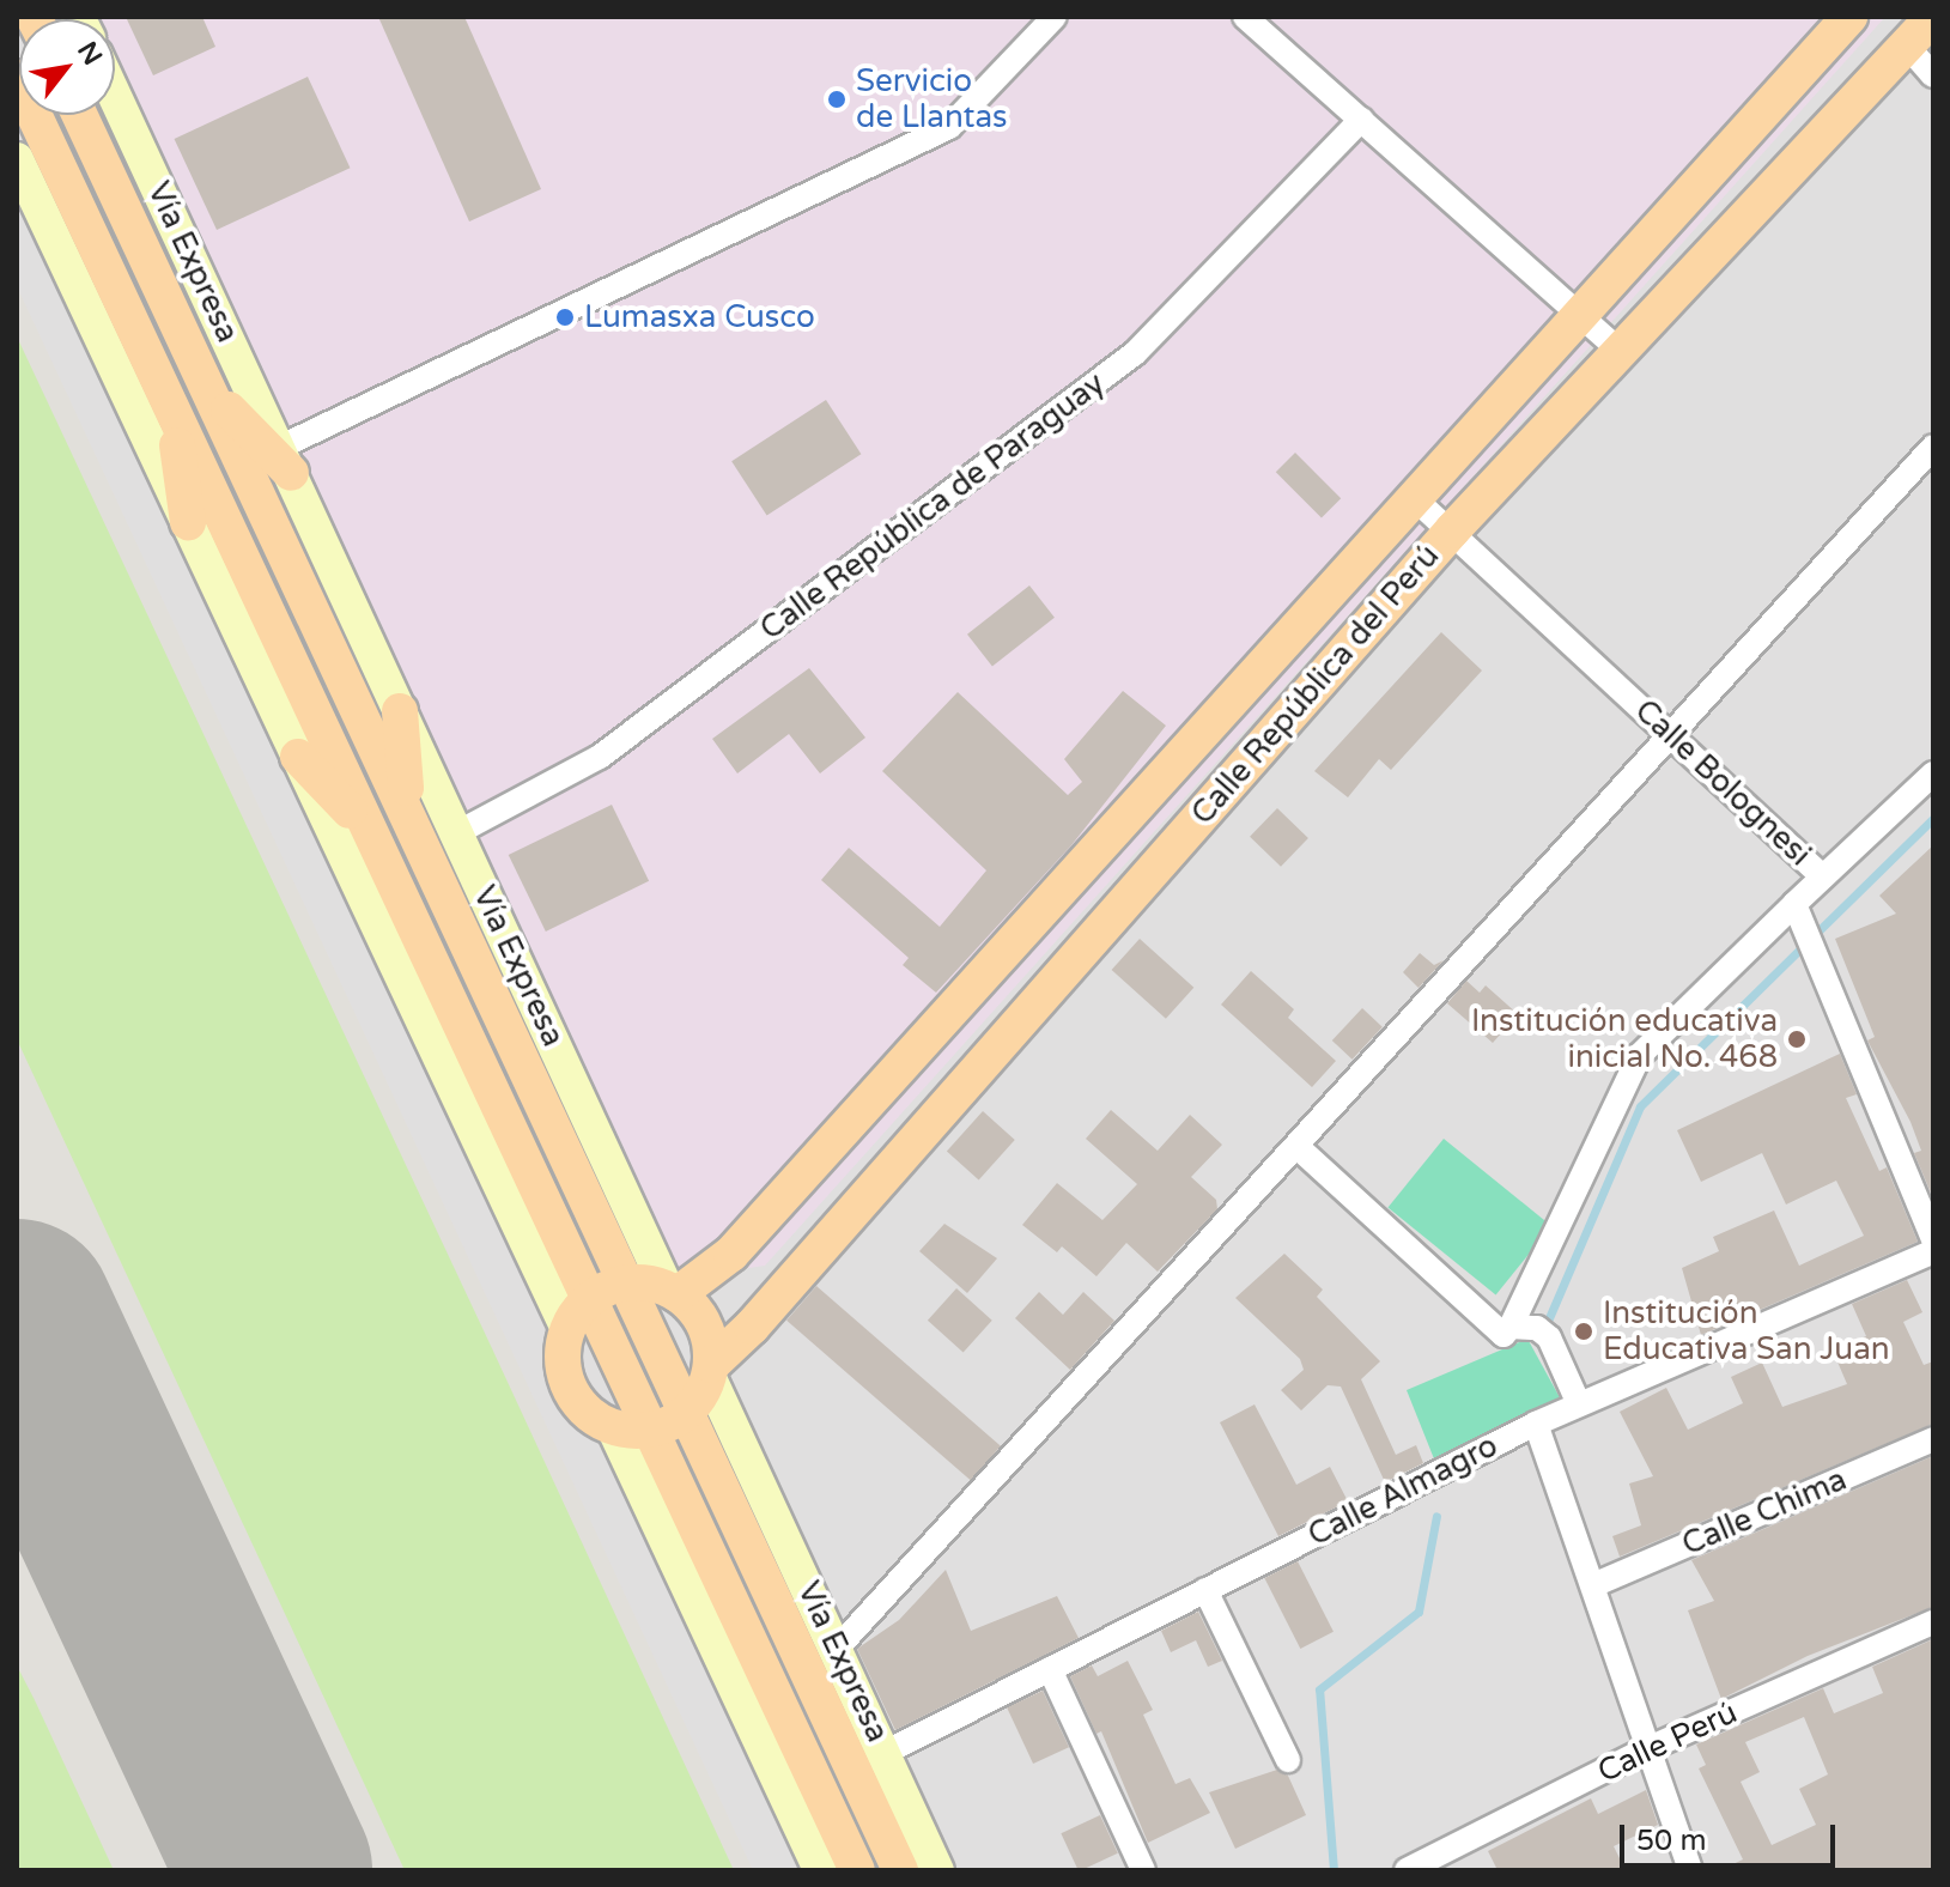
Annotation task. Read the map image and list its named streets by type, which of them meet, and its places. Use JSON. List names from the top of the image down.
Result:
{
  "streets": {
    "main road": ["Vía Expresa", "Calle República del Perú"],
    "street": [
      "Calle República de Paraguay",
      "Calle Bolognesi",
      "Calle Almagro",
      "Calle Chima",
      "Calle Perú"
    ]
  },
  "crossings": [
    ["Vía Expresa", "Calle República de Paraguay"],
    ["Vía Expresa", "Calle República del Perú"],
    ["Vía Expresa", "Calle Almagro"],
    ["Calle República del Perú", "Calle Bolognesi"]
  ],
  "places": [
    "Servicio de Llantas",
    "Lumasxa Cusco",
    "Institución educativa inicial No. 468",
    "Institución Educativa San Juan"
  ],
  "scale_bar": "50 m",
  "north": "top right"
}
